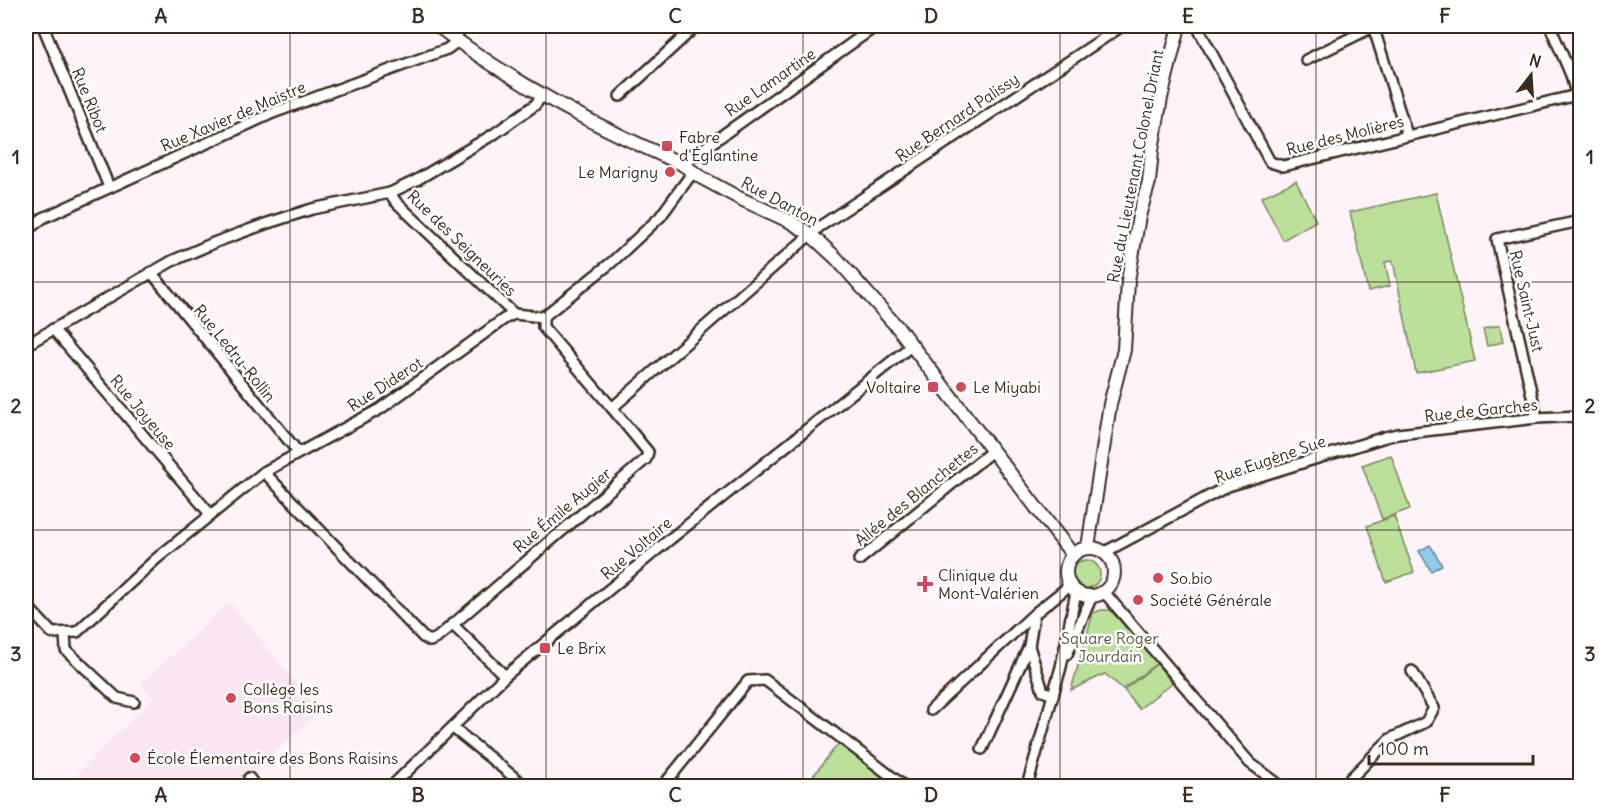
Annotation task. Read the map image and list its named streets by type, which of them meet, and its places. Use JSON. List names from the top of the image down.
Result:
{
  "streets": {
    "street": [
      "Rue Lamartine",
      "Rue Ribot",
      "Rue Xavier de Maistre",
      "Rue Bernard Palissy",
      "Rue des Molières",
      "Rue du Lieutenant Colonel Driant",
      "Rue Danton",
      "Rue des Seigneuries",
      "Rue Saint-Just",
      "Rue Ledru-Rollin",
      "Rue Diderot",
      "Rue de Garches",
      "Rue Joyeuse",
      "Rue Eugène Sue",
      "Allée des Blanchettes",
      "Rue Émile Augier",
      "Rue Voltaire"
    ]
  },
  "crossings": [
    ["Rue Lamartine", "Rue Danton"],
    ["Rue Ribot", "Rue Xavier de Maistre"],
    ["Rue Xavier de Maistre", "Rue Danton"],
    ["Rue Bernard Palissy", "Rue Danton"],
    ["Rue du Lieutenant Colonel Driant", "Rue Danton"],
    ["Rue du Lieutenant Colonel Driant", "Rue Eugène Sue"],
    ["Rue Danton", "Rue Eugène Sue"],
    ["Rue Danton", "Allée des Blanchettes"],
    ["Rue Danton", "Rue Voltaire"],
    ["Rue des Seigneuries", "Rue Diderot"],
    ["Rue Saint-Just", "Rue de Garches"],
    ["Rue Ledru-Rollin", "Rue Diderot"],
    ["Rue Diderot", "Rue Joyeuse"],
    ["Rue Diderot", "Rue Émile Augier"],
    ["Rue de Garches", "Rue Eugène Sue"]
  ],
  "parks": ["Square Roger Jourdain"],
  "places": {
    "transit": ["Fabre d'Églantine", "Voltaire", "Le Brix"],
    "other": [
      "Le Marigny",
      "Le Miyabi",
      "So.bio",
      "Société Générale",
      "Collège les Bons Raisins",
      "École Élementaire des Bons Raisins"
    ],
    "health": ["Clinique du Mont-Valérien"]
  },
  "scale_bar": "100 m",
  "north": "top",
  "grid": {
    "columns": [
      "A",
      "B",
      "C",
      "D",
      "E",
      "F"
    ],
    "rows": ["1", "2", "3"]
  }
}
